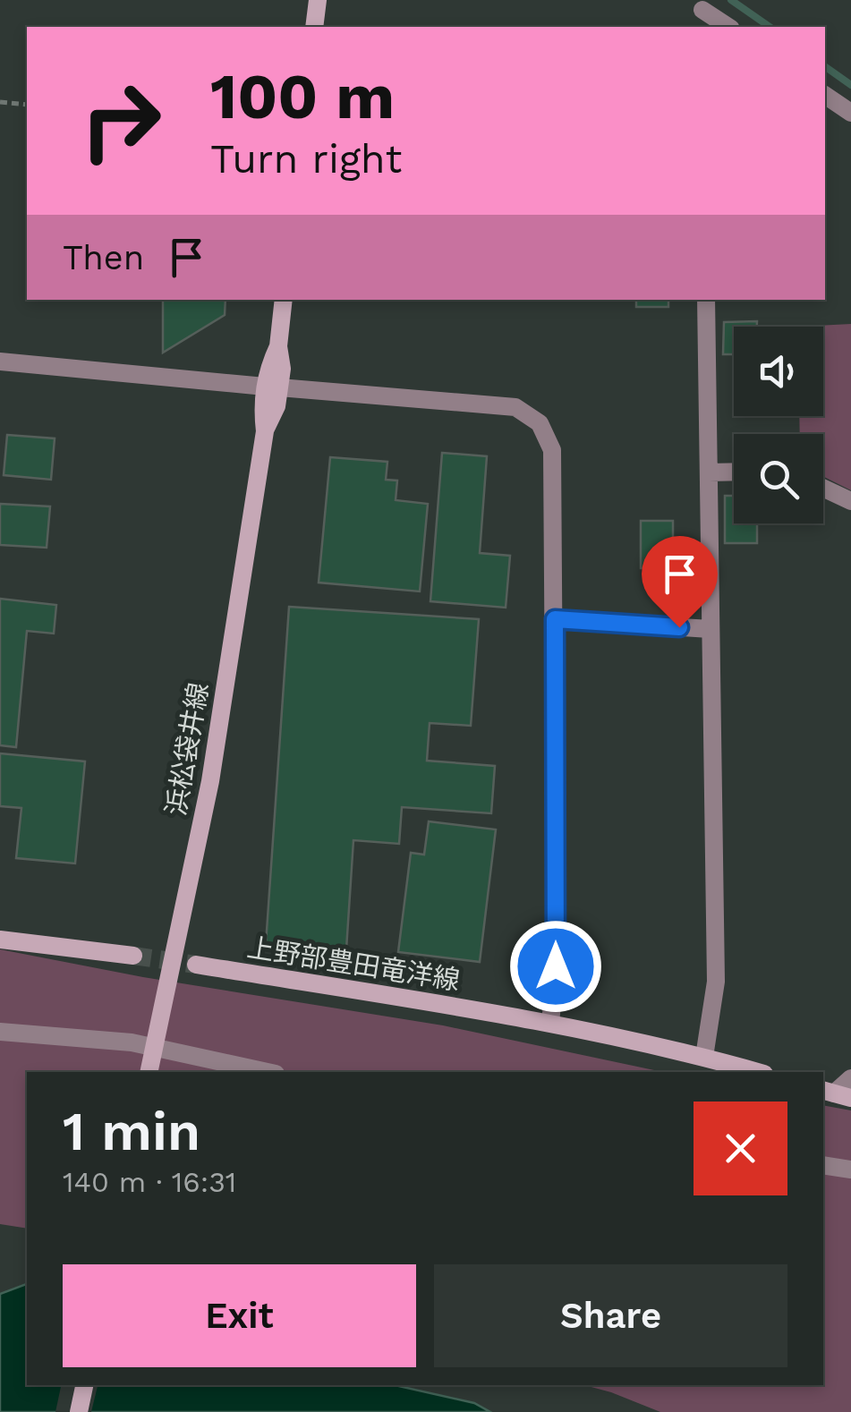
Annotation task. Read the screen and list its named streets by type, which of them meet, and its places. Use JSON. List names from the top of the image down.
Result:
{
  "streets": {
    "main road": ["浜松袋井線", "上野部豊田竜洋線"]
  },
  "page": {
    "turn": ["100 m", "Turn right"],
    "then": "Then",
    "heading": ["1 min", "140 m · 16:31"],
    "buttons": ["Exit", "Share"]
  }
}
